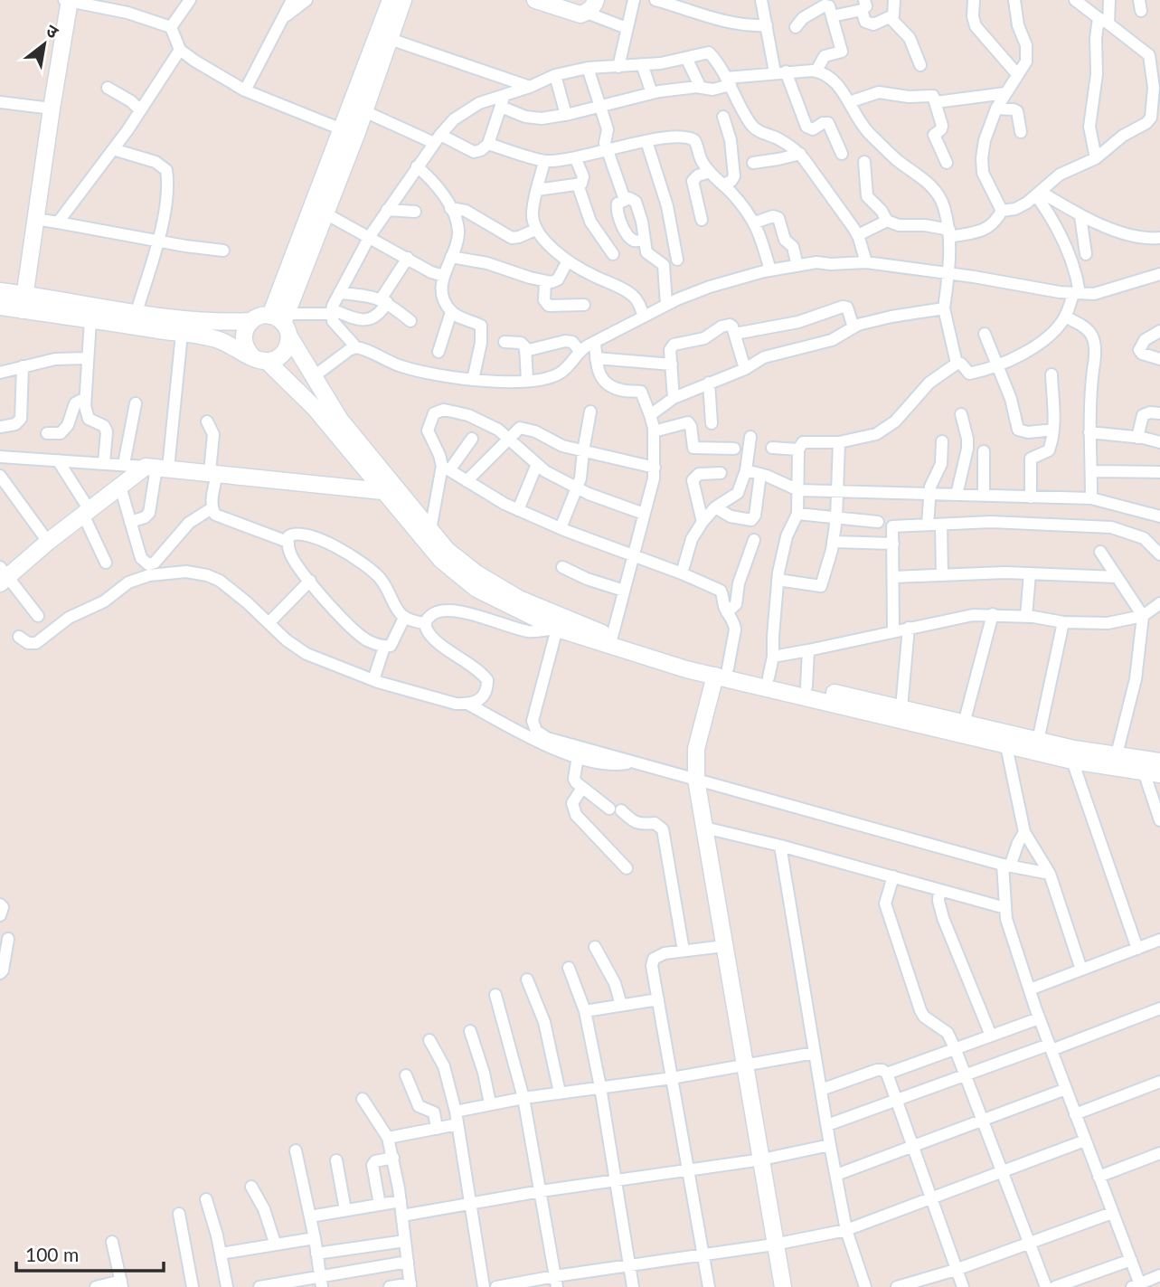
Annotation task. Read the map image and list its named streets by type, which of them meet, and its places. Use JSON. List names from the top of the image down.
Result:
{
  "scale_bar": "100 m",
  "north": "top right"
}
